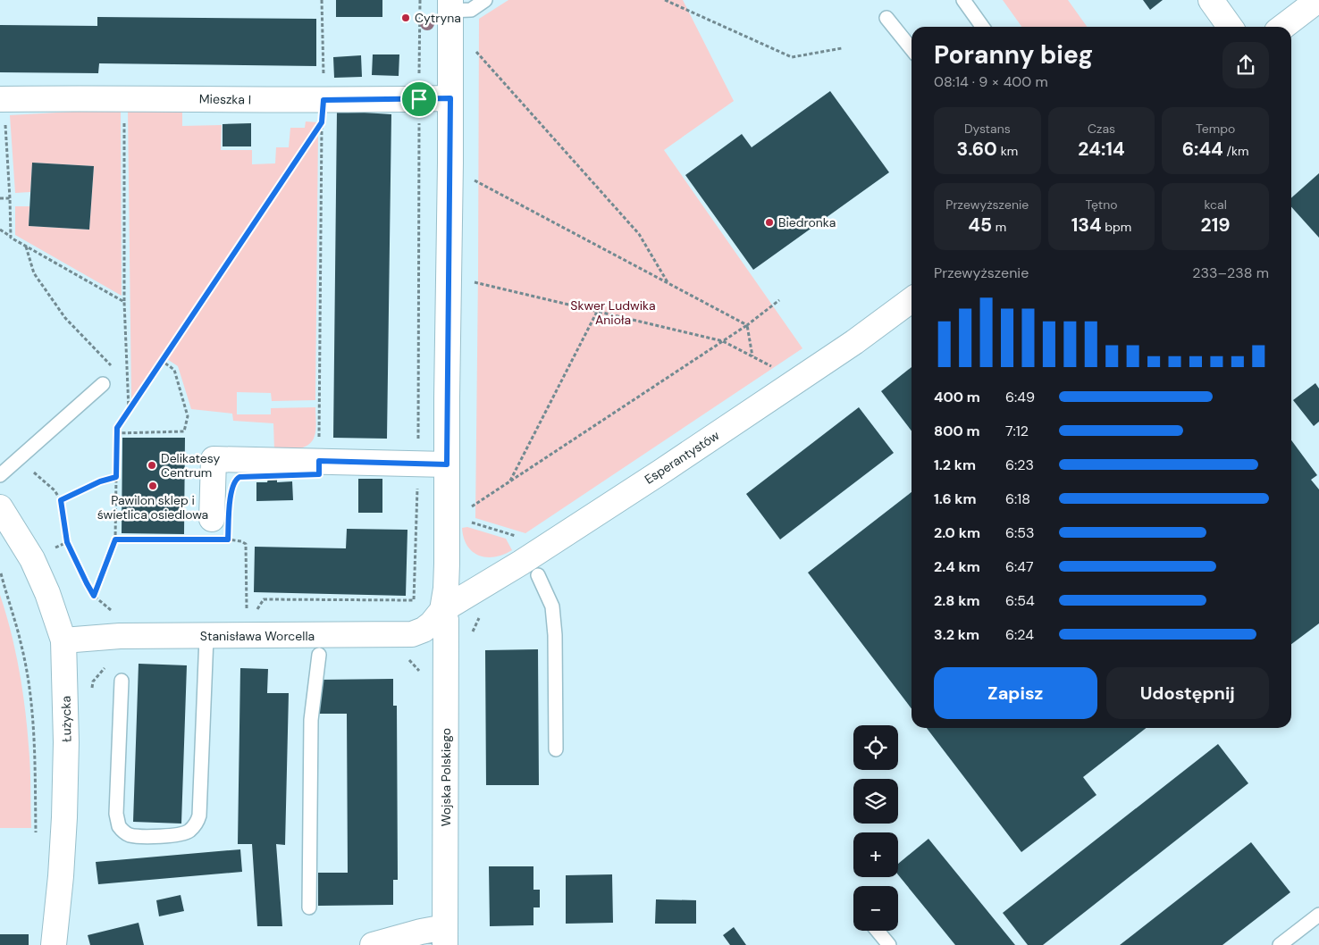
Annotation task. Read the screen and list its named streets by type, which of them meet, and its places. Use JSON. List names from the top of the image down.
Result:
{
  "streets": {
    "street": [
      "Mieszka I",
      "Esperantystów",
      "Stanisława Worcella",
      "Łużycka",
      "Wojska Polskiego"
    ]
  },
  "crossings": [
    ["Esperantystów", "Stanisława Worcella"],
    ["Esperantystów", "Wojska Polskiego"],
    ["Stanisława Worcella", "Łużycka"],
    ["Stanisława Worcella", "Wojska Polskiego"]
  ],
  "parks": ["Skwer Ludwika Anioła"],
  "places": [
    "Cytryna",
    "Biedronka",
    "Delikatesy Centrum",
    "Pawilon sklep i świetlica osiedlowa"
  ],
  "page": {
    "heading": ["Poranny bieg", "08:14 · 9 × 400 m"],
    "stats": [
      ["Dystans", "3.60 km"],
      ["Czas", "24:14"],
      ["Tempo", "6:44 /km"],
      ["Przewyższenie", "45 m"],
      ["Tętno", "134 bpm"],
      ["kcal", "219"]
    ],
    "chart": ["Przewyższenie", "233–238 m"],
    "list": [
      {
        "name": "400 m",
        "note": "6:49"
      },
      {
        "name": "800 m",
        "note": "7:12"
      },
      {
        "name": "1.2 km",
        "note": "6:23"
      },
      {
        "name": "1.6 km",
        "note": "6:18"
      },
      {
        "name": "2.0 km",
        "note": "6:53"
      },
      {
        "name": "2.4 km",
        "note": "6:47"
      },
      {
        "name": "2.8 km",
        "note": "6:54"
      },
      {
        "name": "3.2 km",
        "note": "6:24"
      }
    ],
    "buttons": ["Zapisz", "Udostępnij"],
    "map_buttons": ["+", "−"]
  }
}
